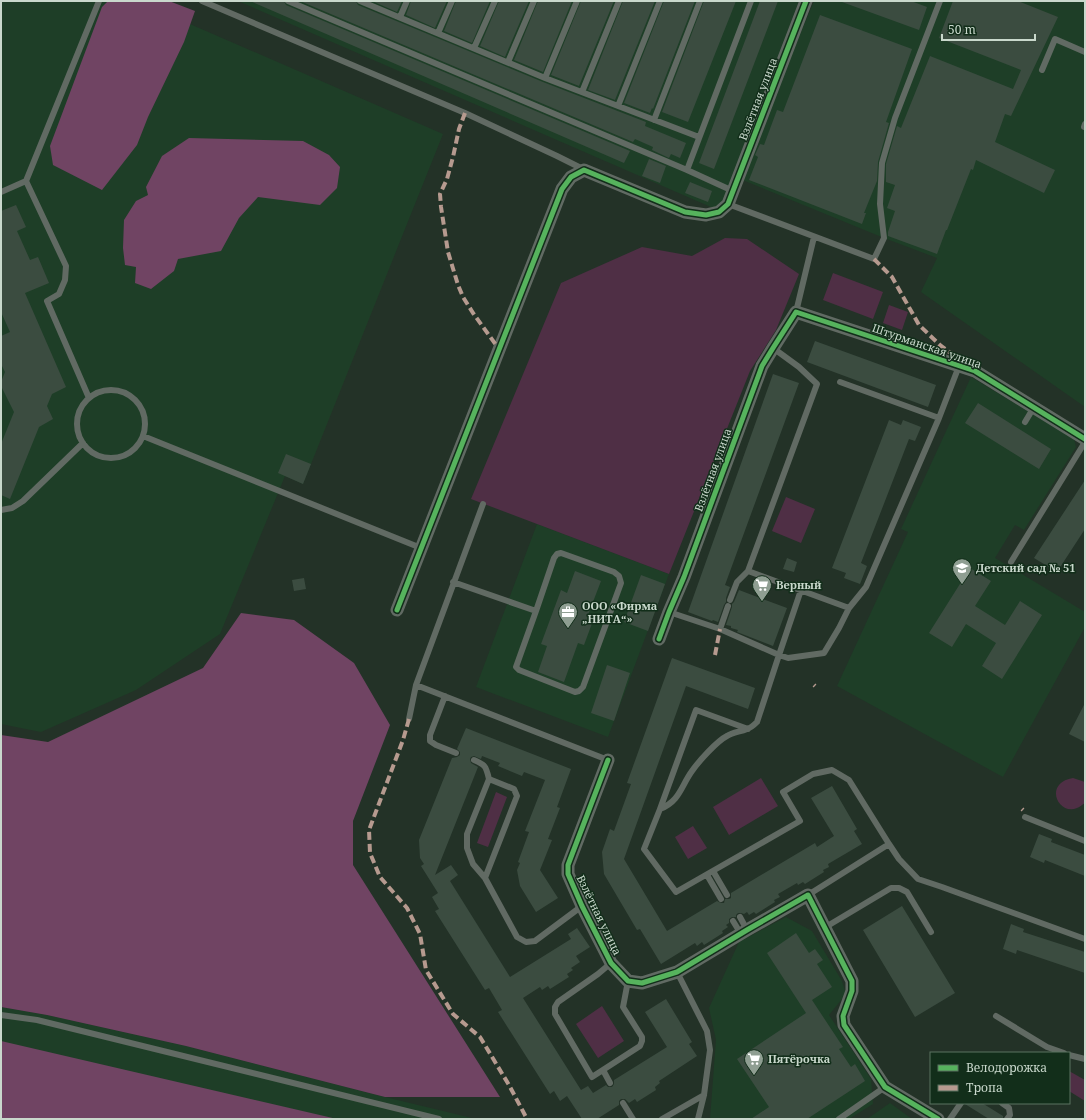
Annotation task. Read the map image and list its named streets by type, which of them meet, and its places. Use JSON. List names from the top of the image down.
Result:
{
  "streets": {
    "street": ["Взлётная улица", "Штурманская улица"]
  },
  "crossings": [
    ["Взлётная улица", "Штурманская улица"]
  ],
  "places": {
    "school or university": ["Детский сад № 51"],
    "supermarket": ["Верный", "Пятёрочка"],
    "office": ["ООО «Фирма „НИТА“»"]
  },
  "legend": ["Велодорожка", "Тропа"],
  "scale_bar": "50 m"
}
